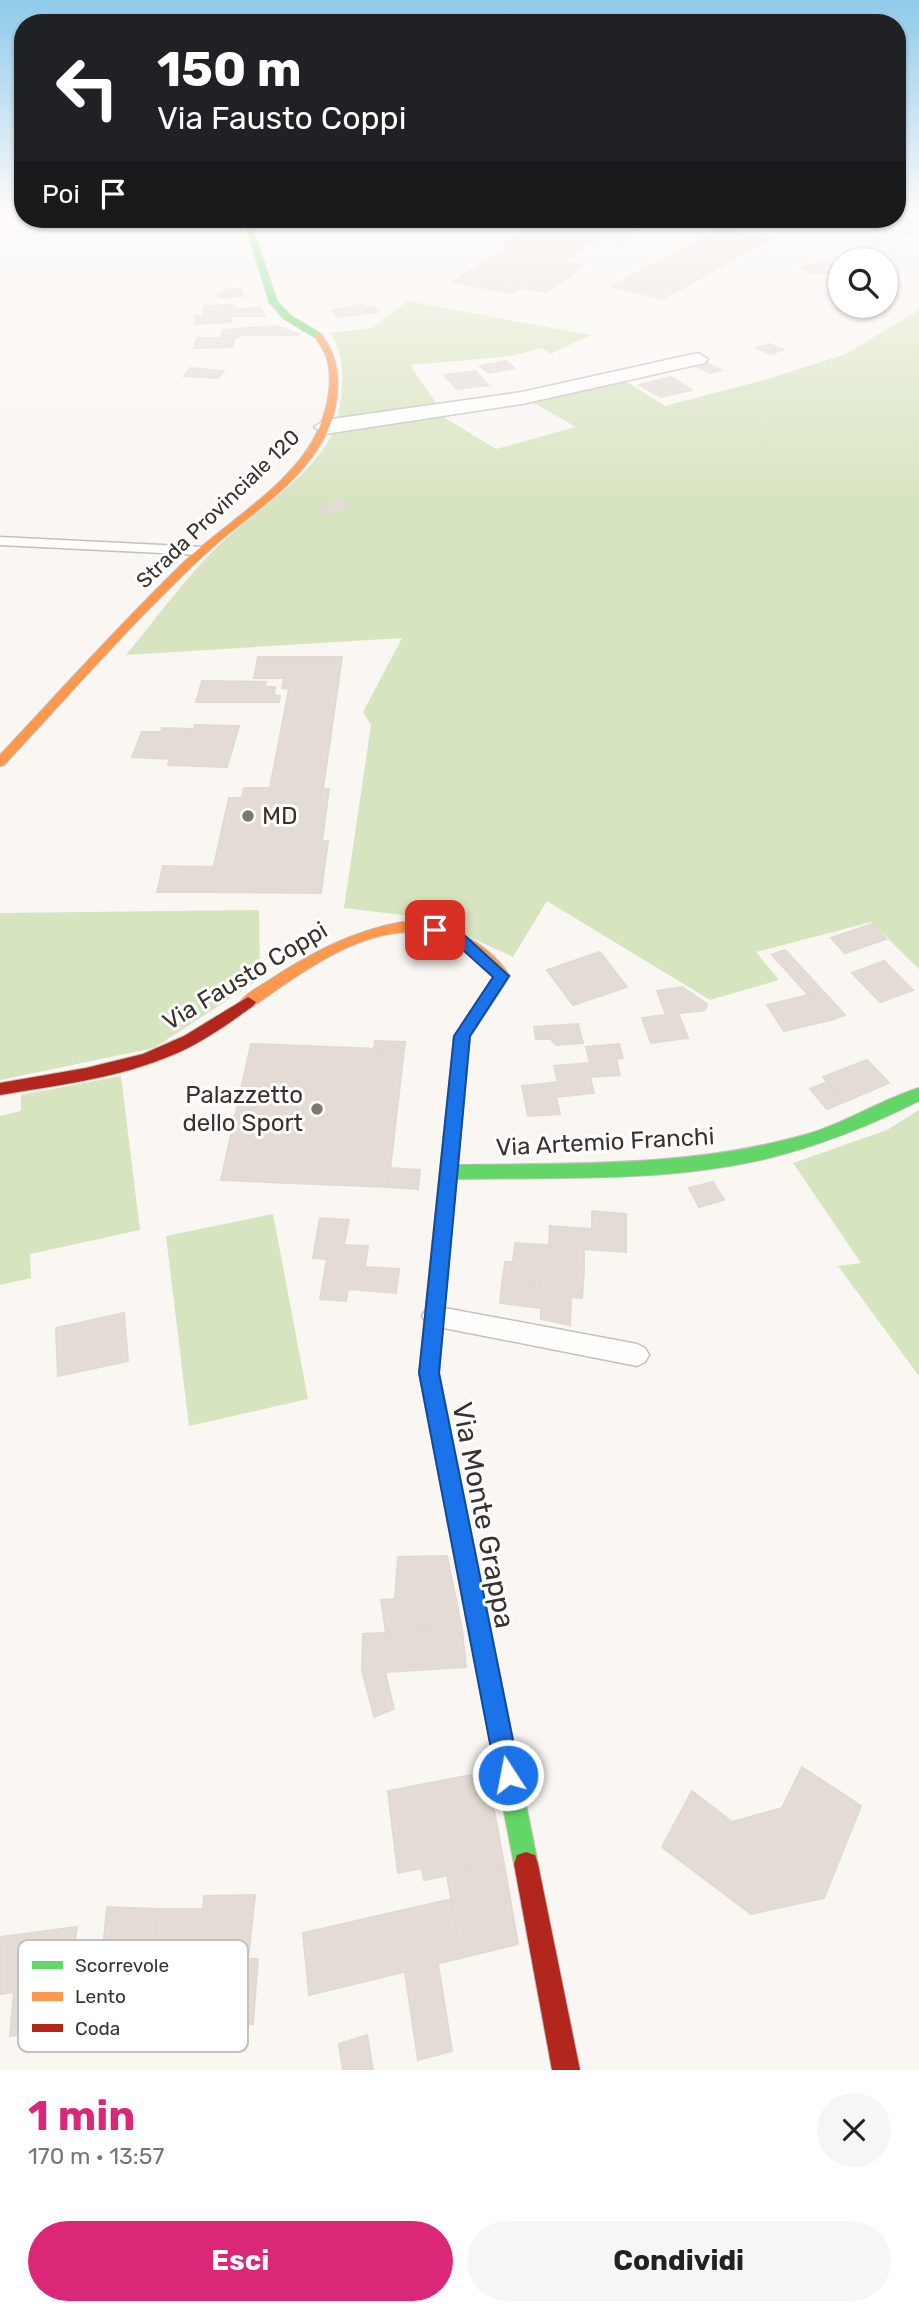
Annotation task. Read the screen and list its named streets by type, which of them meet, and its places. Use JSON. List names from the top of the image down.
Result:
{
  "streets": {
    "street": [
      "Strada Provinciale 120",
      "Via Fausto Coppi",
      "Via Artemio Franchi",
      "Via Monte Grappa"
    ]
  },
  "crossings": [
    ["Via Fausto Coppi", "Via Monte Grappa"],
    ["Via Artemio Franchi", "Via Monte Grappa"]
  ],
  "places": ["MD", "Palazzetto dello Sport"],
  "legend": ["Scorrevole", "Lento", "Coda"],
  "page": {
    "turn": ["150 m", "Via Fausto Coppi"],
    "then": "Poi",
    "heading": ["1 min", "170 m · 13:57"],
    "buttons": ["Esci", "Condividi"]
  }
}
